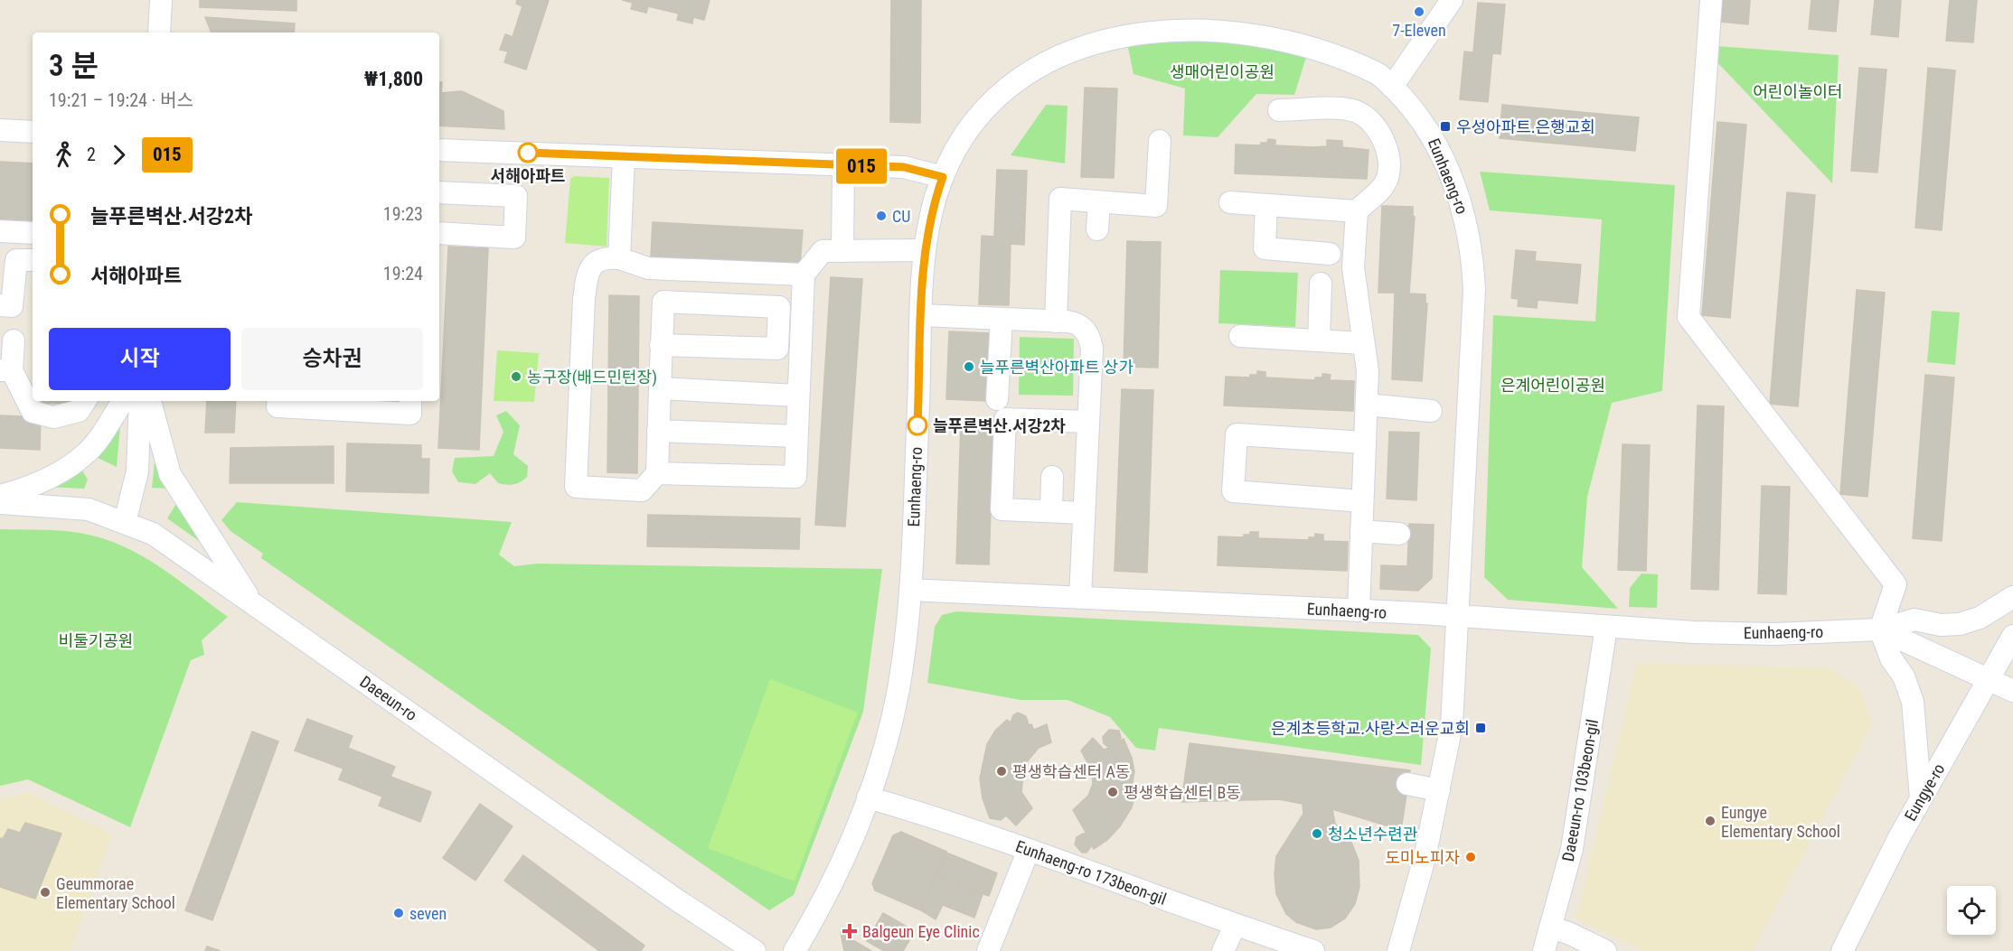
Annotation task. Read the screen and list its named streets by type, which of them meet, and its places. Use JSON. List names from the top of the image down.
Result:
{
  "streets": {
    "street": [
      "Eunhaeng-ro",
      "Daeeun-ro",
      "Daeeun-ro 103beon-gil",
      "Eungye-ro",
      "Eunhaeng-ro 173beon-gil"
    ]
  },
  "crossings": [
    ["Eunhaeng-ro", "Daeeun-ro 103beon-gil"],
    ["Eunhaeng-ro", "Eunhaeng-ro 173beon-gil"]
  ],
  "parks": [
    "생매어린이공원",
    "어린이놀이터",
    "은계어린이공원",
    "비둘기공원"
  ],
  "places": {
    "other": [
      "7-Eleven",
      "서해아파트",
      "CU",
      "늘푸른벽산아파트 상가",
      "농구장(배드민턴장)",
      "늘푸른벽산.서강2차",
      "평생학습센터 A동",
      "평생학습센터 B동",
      "Eungye Elementary School",
      "청소년수련관",
      "도미노피자",
      "Geummorae Elementary School",
      "seven"
    ],
    "transit": ["우성아파트.은행교회", "은계초등학교.사랑스러운교회"],
    "health": ["Balgeun Eye Clinic"]
  },
  "lines": ["bus line 015"],
  "page": {
    "on_map": "015",
    "heading": ["3 분", "19:21 – 19:24 · 버스", "₩1,800"],
    "legs": ["2", "015"],
    "list": [
      {
        "name": "늘푸른벽산.서강2차",
        "value": "19:23"
      },
      {
        "name": "서해아파트",
        "value": "19:24"
      }
    ],
    "buttons": ["시작", "승차권"]
  }
}
